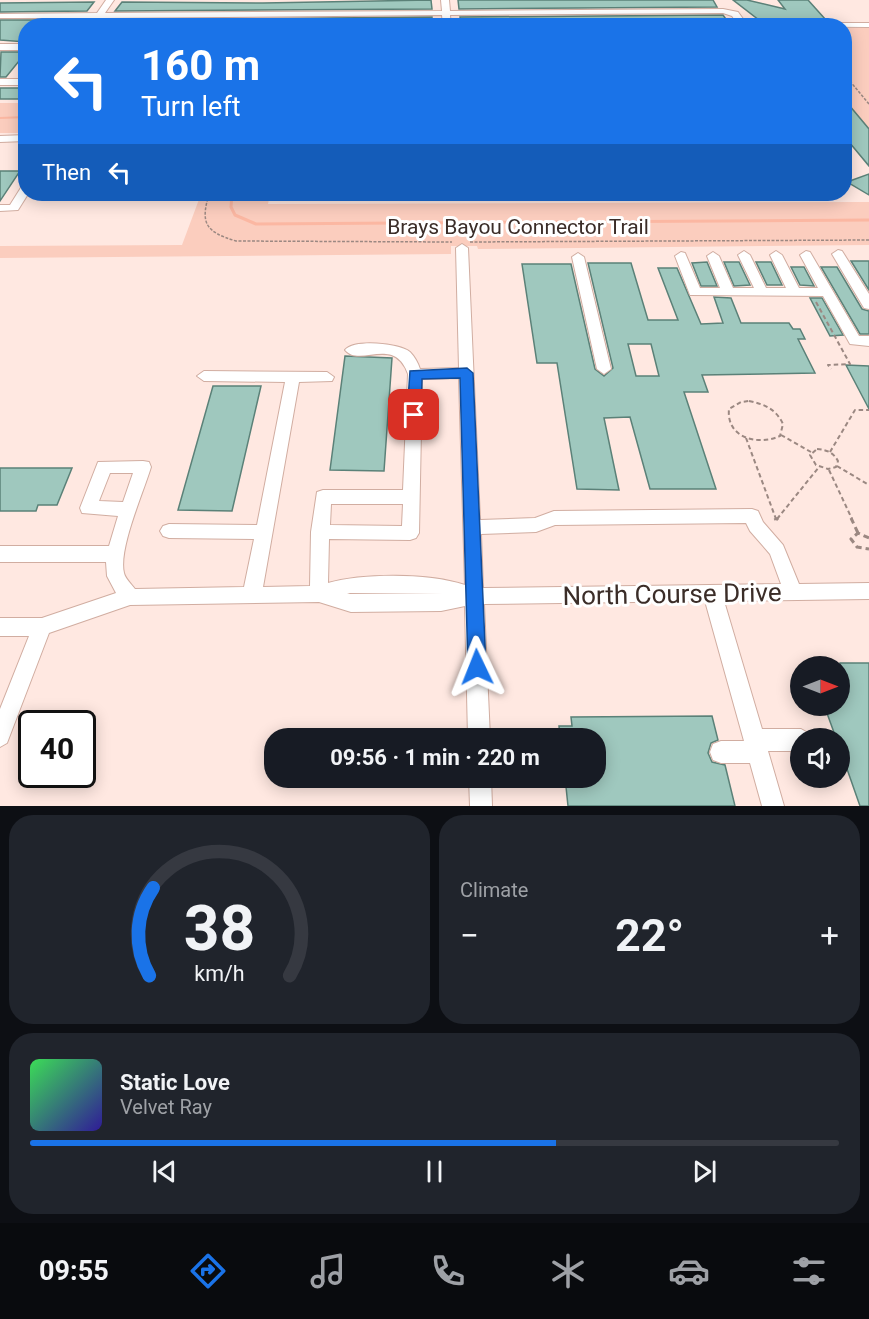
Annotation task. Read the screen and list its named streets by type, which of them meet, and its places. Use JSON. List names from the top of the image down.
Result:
{
  "streets": {
    "street": ["North Course Drive"],
    "path": ["Brays Bayou Connector Trail"]
  },
  "north": "right",
  "page": {
    "turn": ["160 m", "Turn left"],
    "then": "Then",
    "limit": "40",
    "trip": "09:56 · 1 min · 220 m",
    "tile": "Climate",
    "heat": ["−", "22°", "+"],
    "song": ["Static Love", "Velvet Ray"],
    "tabs": "09:55",
    "gauge": ["38", "km/h"]
  }
}
